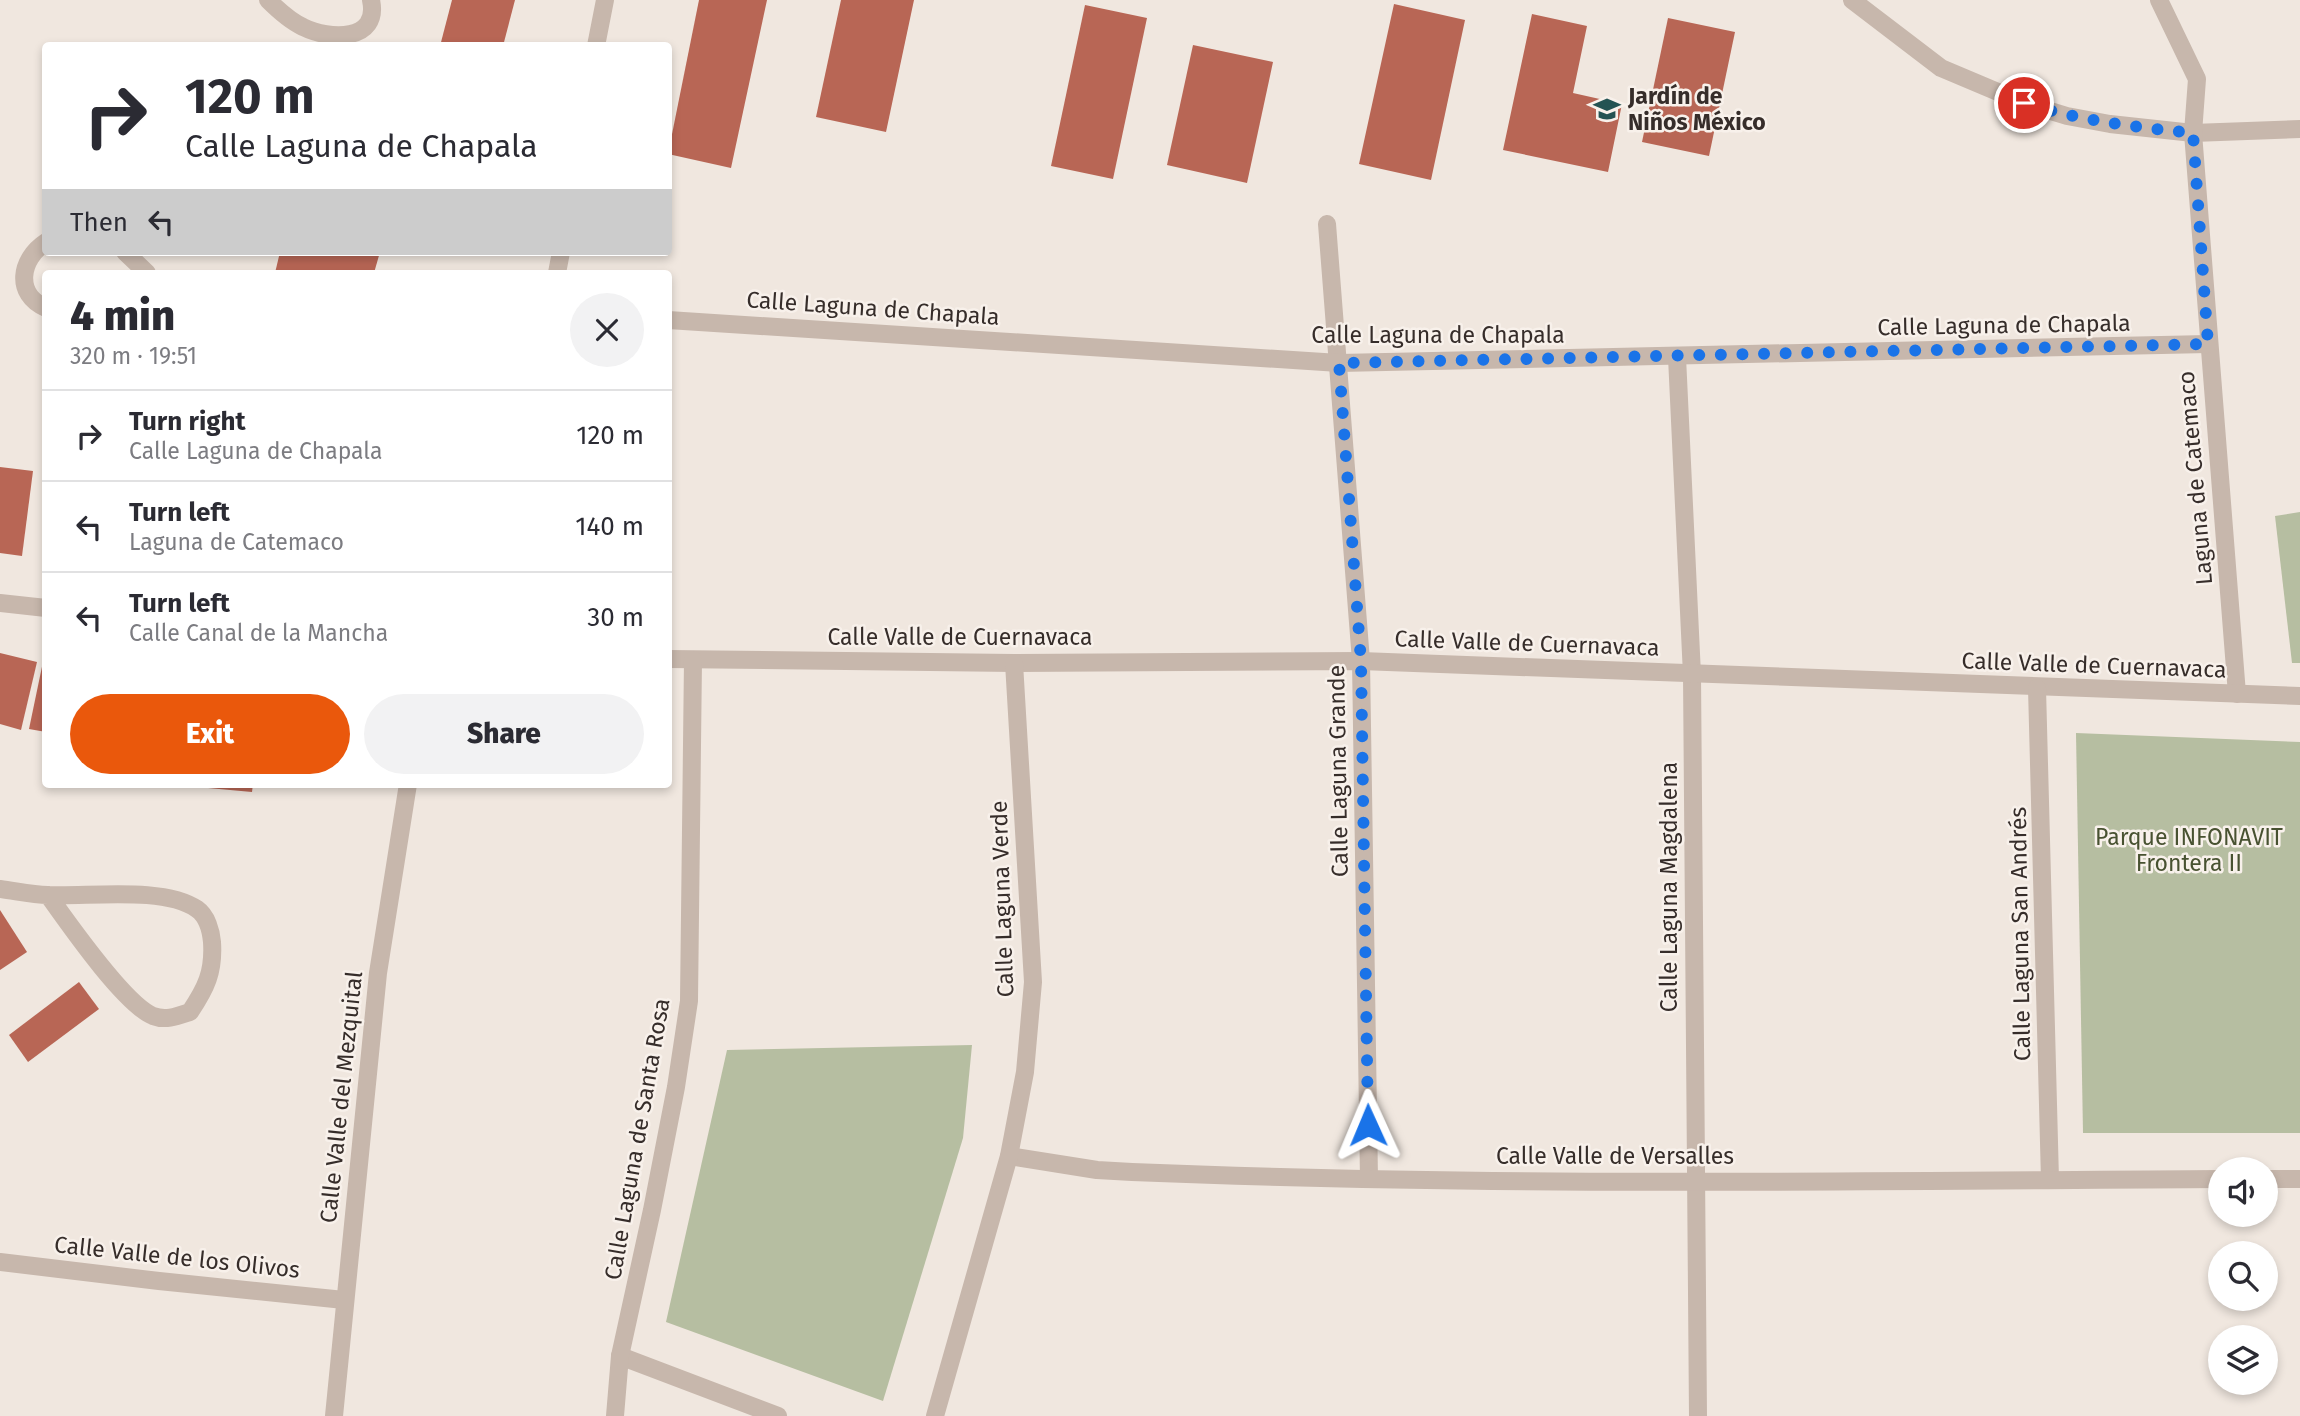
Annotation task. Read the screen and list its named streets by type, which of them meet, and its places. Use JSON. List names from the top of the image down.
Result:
{
  "streets": {
    "street": [
      "Calle Laguna de Chapala",
      "Laguna de Catemaco",
      "Calle Valle de Cuernavaca",
      "Calle Laguna Grande",
      "Calle Laguna Magdalena",
      "Calle Laguna Verde",
      "Calle Laguna San Andrés",
      "Calle Valle del Mezquital",
      "Calle Laguna de Santa Rosa",
      "Calle Valle de Versalles",
      "Calle Valle de los Olivos"
    ]
  },
  "crossings": [
    ["Calle Laguna de Chapala", "Laguna de Catemaco"],
    ["Calle Laguna de Chapala", "Calle Laguna Grande"],
    ["Calle Laguna de Chapala", "Calle Laguna Magdalena"],
    ["Laguna de Catemaco", "Calle Valle de Cuernavaca"],
    ["Calle Valle de Cuernavaca", "Calle Laguna Grande"],
    ["Calle Valle de Cuernavaca", "Calle Laguna Magdalena"],
    ["Calle Valle de Cuernavaca", "Calle Laguna Verde"],
    ["Calle Valle de Cuernavaca", "Calle Laguna San Andrés"],
    ["Calle Valle de Cuernavaca", "Calle Laguna de Santa Rosa"],
    ["Calle Laguna Grande", "Calle Valle de Versalles"],
    ["Calle Laguna Magdalena", "Calle Valle de Versalles"],
    ["Calle Laguna Verde", "Calle Valle de Versalles"],
    ["Calle Laguna San Andrés", "Calle Valle de Versalles"],
    ["Calle Valle del Mezquital", "Calle Valle de los Olivos"]
  ],
  "parks": ["Parque INFONAVIT Frontera II"],
  "places": {
    "school or university": ["Jardín de Niños México"]
  },
  "page": {
    "turn": ["120 m", "Calle Laguna de Chapala"],
    "then": "Then",
    "heading": ["4 min", "320 m · 19:51"],
    "list": [
      {
        "name": "Turn right",
        "note": "Calle Laguna de Chapala",
        "value": "120 m"
      },
      {
        "name": "Turn left",
        "note": "Laguna de Catemaco",
        "value": "140 m"
      },
      {
        "name": "Turn left",
        "note": "Calle Canal de la Mancha",
        "value": "30 m"
      }
    ],
    "buttons": ["Exit", "Share"]
  }
}
